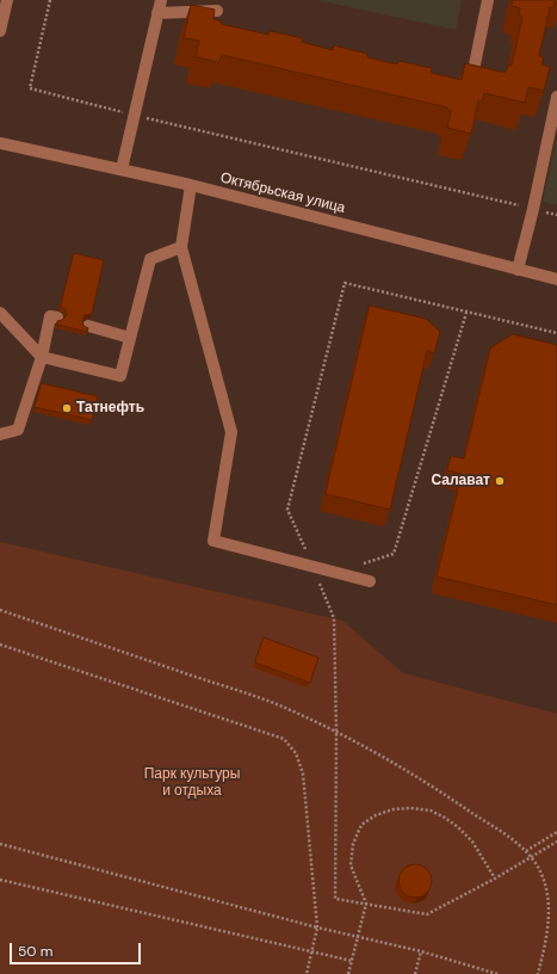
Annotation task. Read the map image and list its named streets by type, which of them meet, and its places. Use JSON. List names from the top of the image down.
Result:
{
  "streets": {
    "street": ["Октябрьская улица"]
  },
  "parks": ["Парк культуры и отдыха"],
  "places": ["Татнефть", "Салават"],
  "scale_bar": "50 m"
}
